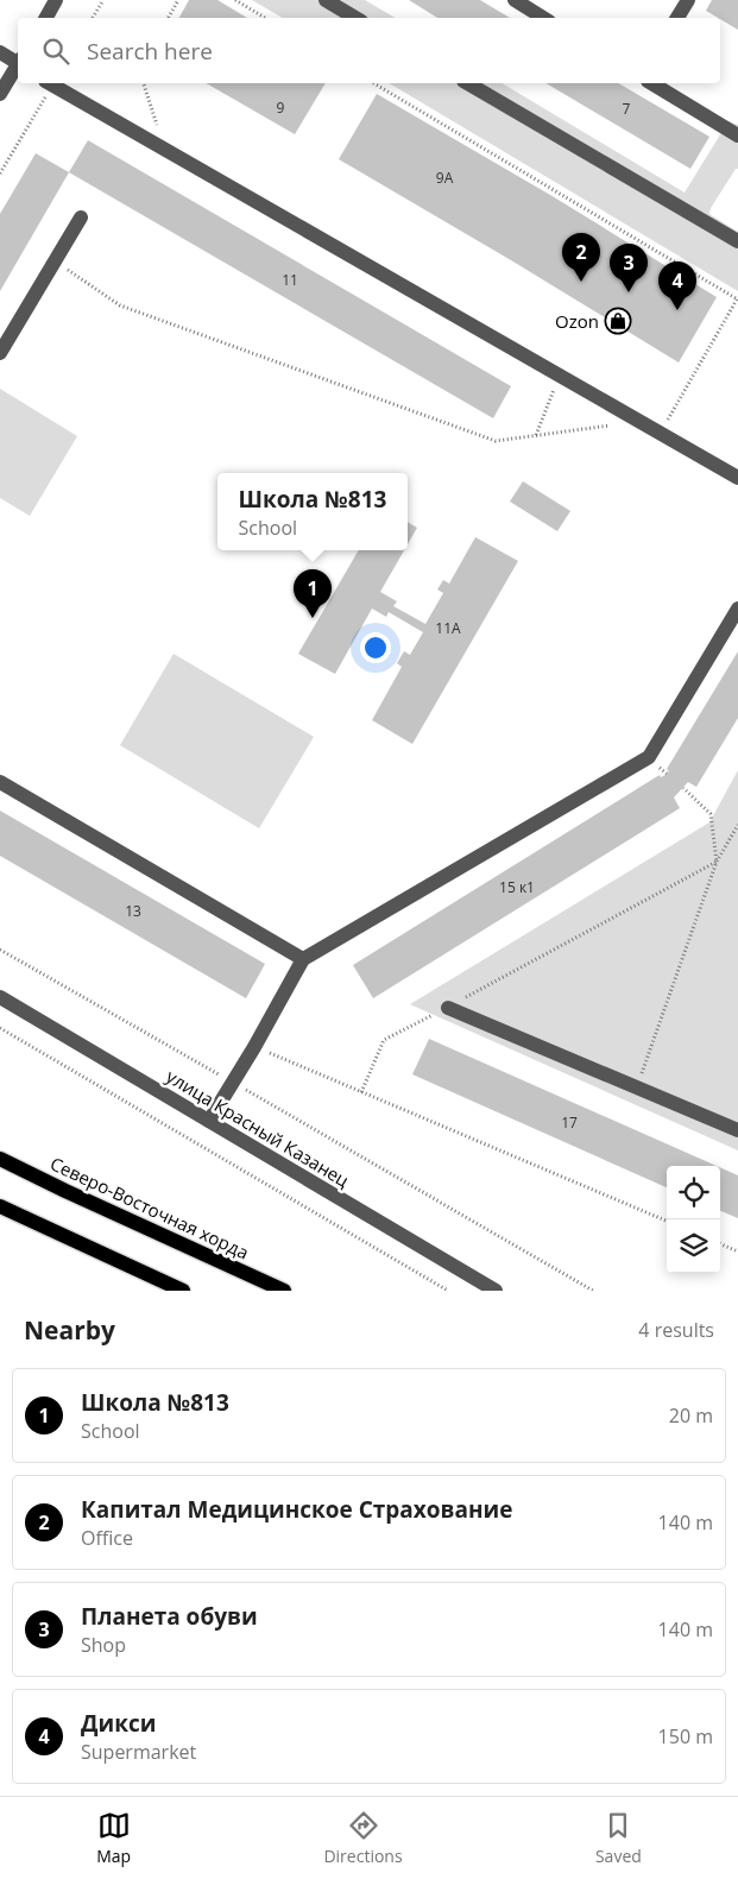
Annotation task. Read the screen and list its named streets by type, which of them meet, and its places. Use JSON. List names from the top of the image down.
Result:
{
  "streets": {
    "main road": ["Северо-Восточная хорда"],
    "street": ["улица Красный Казанец"]
  },
  "places": {
    "shop": ["Ozon"]
  },
  "house_numbers": [
    "9",
    "7",
    "9А",
    "11",
    "11А",
    "15 к1",
    "13",
    "17"
  ],
  "page": {
    "search": "Search here",
    "pins": [
      "2",
      "3",
      "4",
      "1"
    ],
    "popup": ["Школа №813", "School"],
    "heading": ["Nearby", "4 results"],
    "list": [
      {
        "mark": "1",
        "name": "Школа №813",
        "note": "School",
        "value": "20 m"
      },
      {
        "mark": "2",
        "name": "Капитал Медицинское Страхование",
        "note": "Office",
        "value": "140 m"
      },
      {
        "mark": "3",
        "name": "Планета обуви",
        "note": "Shop",
        "value": "140 m"
      },
      {
        "mark": "4",
        "name": "Дикси",
        "note": "Supermarket",
        "value": "150 m"
      }
    ],
    "nav": ["Map", "Directions", "Saved"]
  }
}
